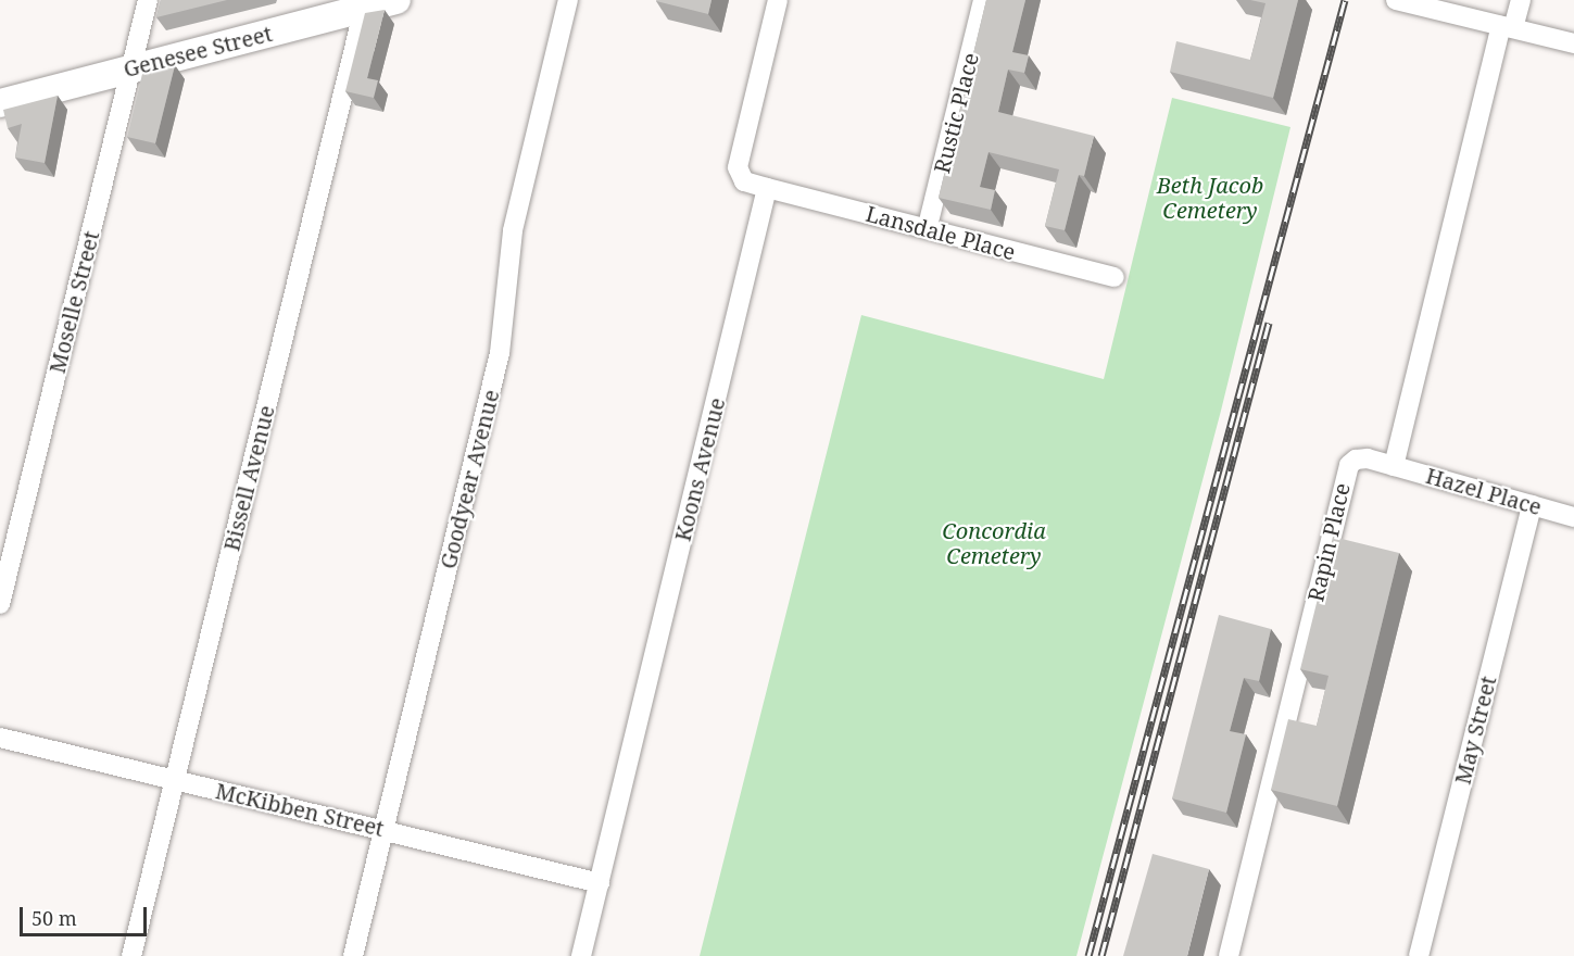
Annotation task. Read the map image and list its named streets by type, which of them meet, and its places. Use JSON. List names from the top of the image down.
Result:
{
  "streets": {
    "main road": ["Genesee Street"],
    "street": [
      "Rustic Place",
      "Lansdale Place",
      "Moselle Street",
      "Koons Avenue",
      "Bissell Avenue",
      "Goodyear Avenue",
      "Hazel Place",
      "Rapin Place",
      "May Street",
      "McKibben Street"
    ]
  },
  "crossings": [
    ["Genesee Street", "Moselle Street"],
    ["Genesee Street", "Bissell Avenue"],
    ["Rustic Place", "Lansdale Place"],
    ["Lansdale Place", "Koons Avenue"],
    ["Koons Avenue", "McKibben Street"],
    ["Bissell Avenue", "McKibben Street"],
    ["Goodyear Avenue", "McKibben Street"],
    ["Hazel Place", "Rapin Place"],
    ["Hazel Place", "May Street"]
  ],
  "parks": ["Beth Jacob Cemetery", "Concordia Cemetery"],
  "scale_bar": "50 m"
}
